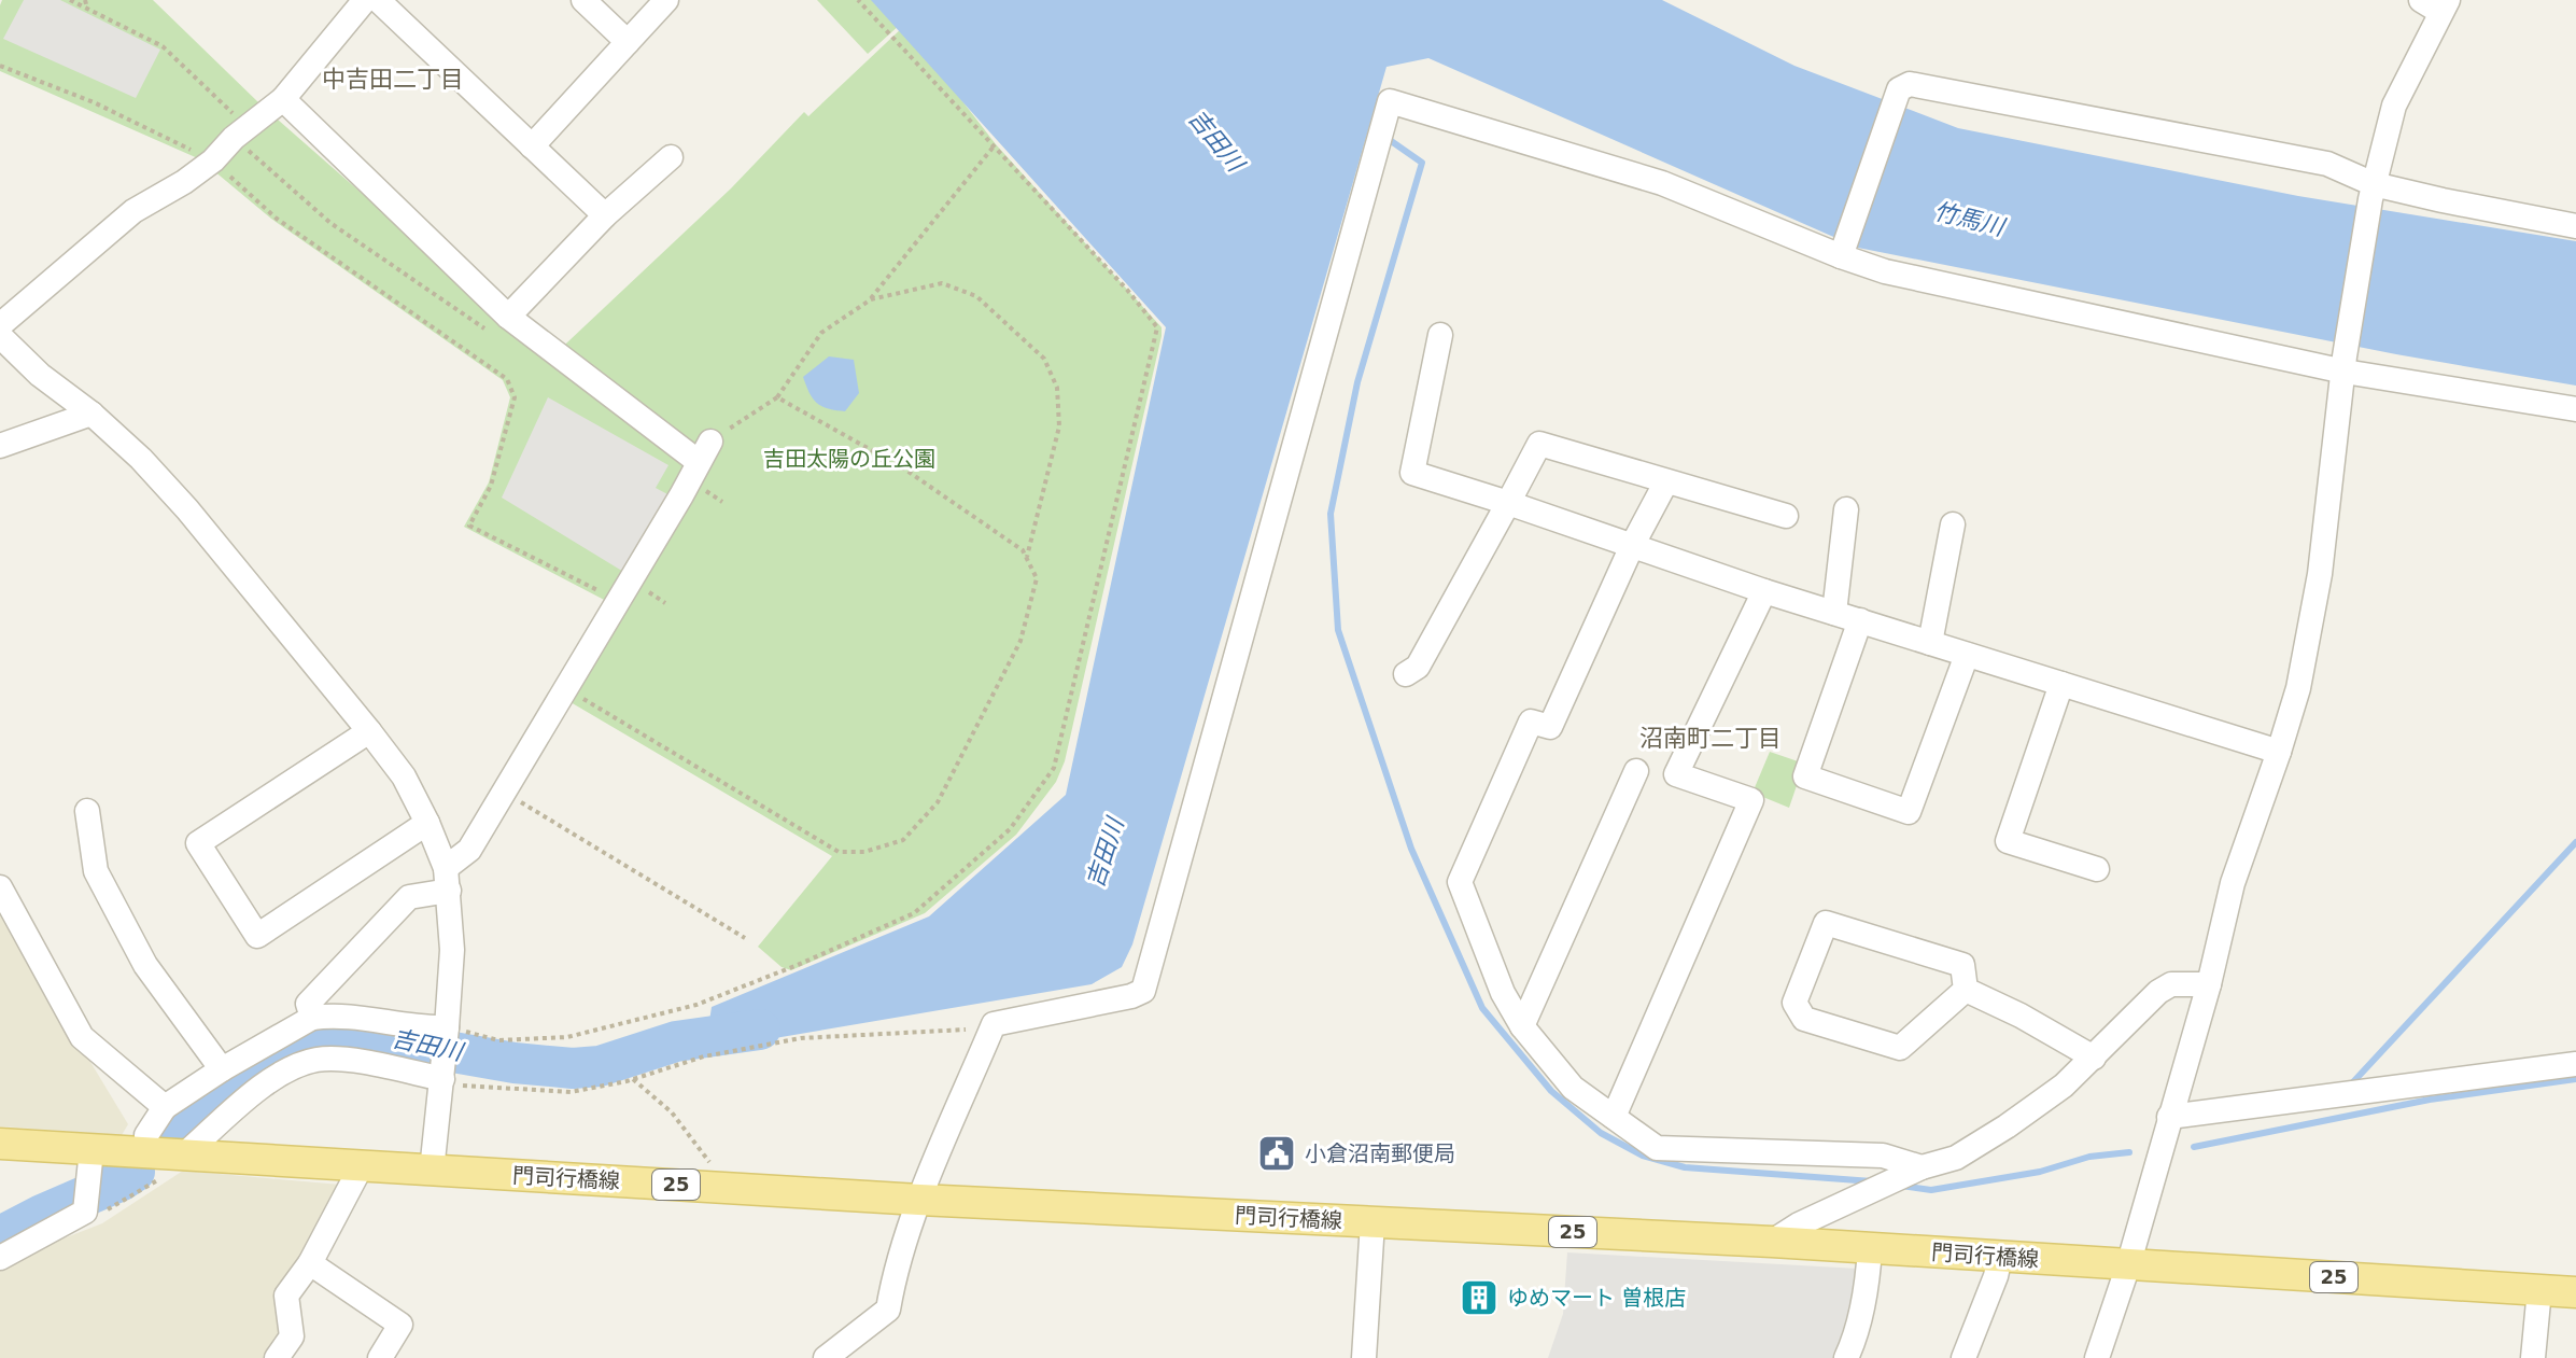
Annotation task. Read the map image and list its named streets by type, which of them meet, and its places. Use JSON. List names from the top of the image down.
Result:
{
  "streets": {
    "main road": ["門司行橋線", "25"]
  },
  "districts": ["中吉田二丁目", "沼南町二丁目"],
  "water": ["吉田川", "竹馬川"],
  "parks": ["吉田太陽の丘公園"],
  "places": {
    "public building": ["小倉沼南郵便局"],
    "building": ["ゆめマート 曽根店"]
  }
}
